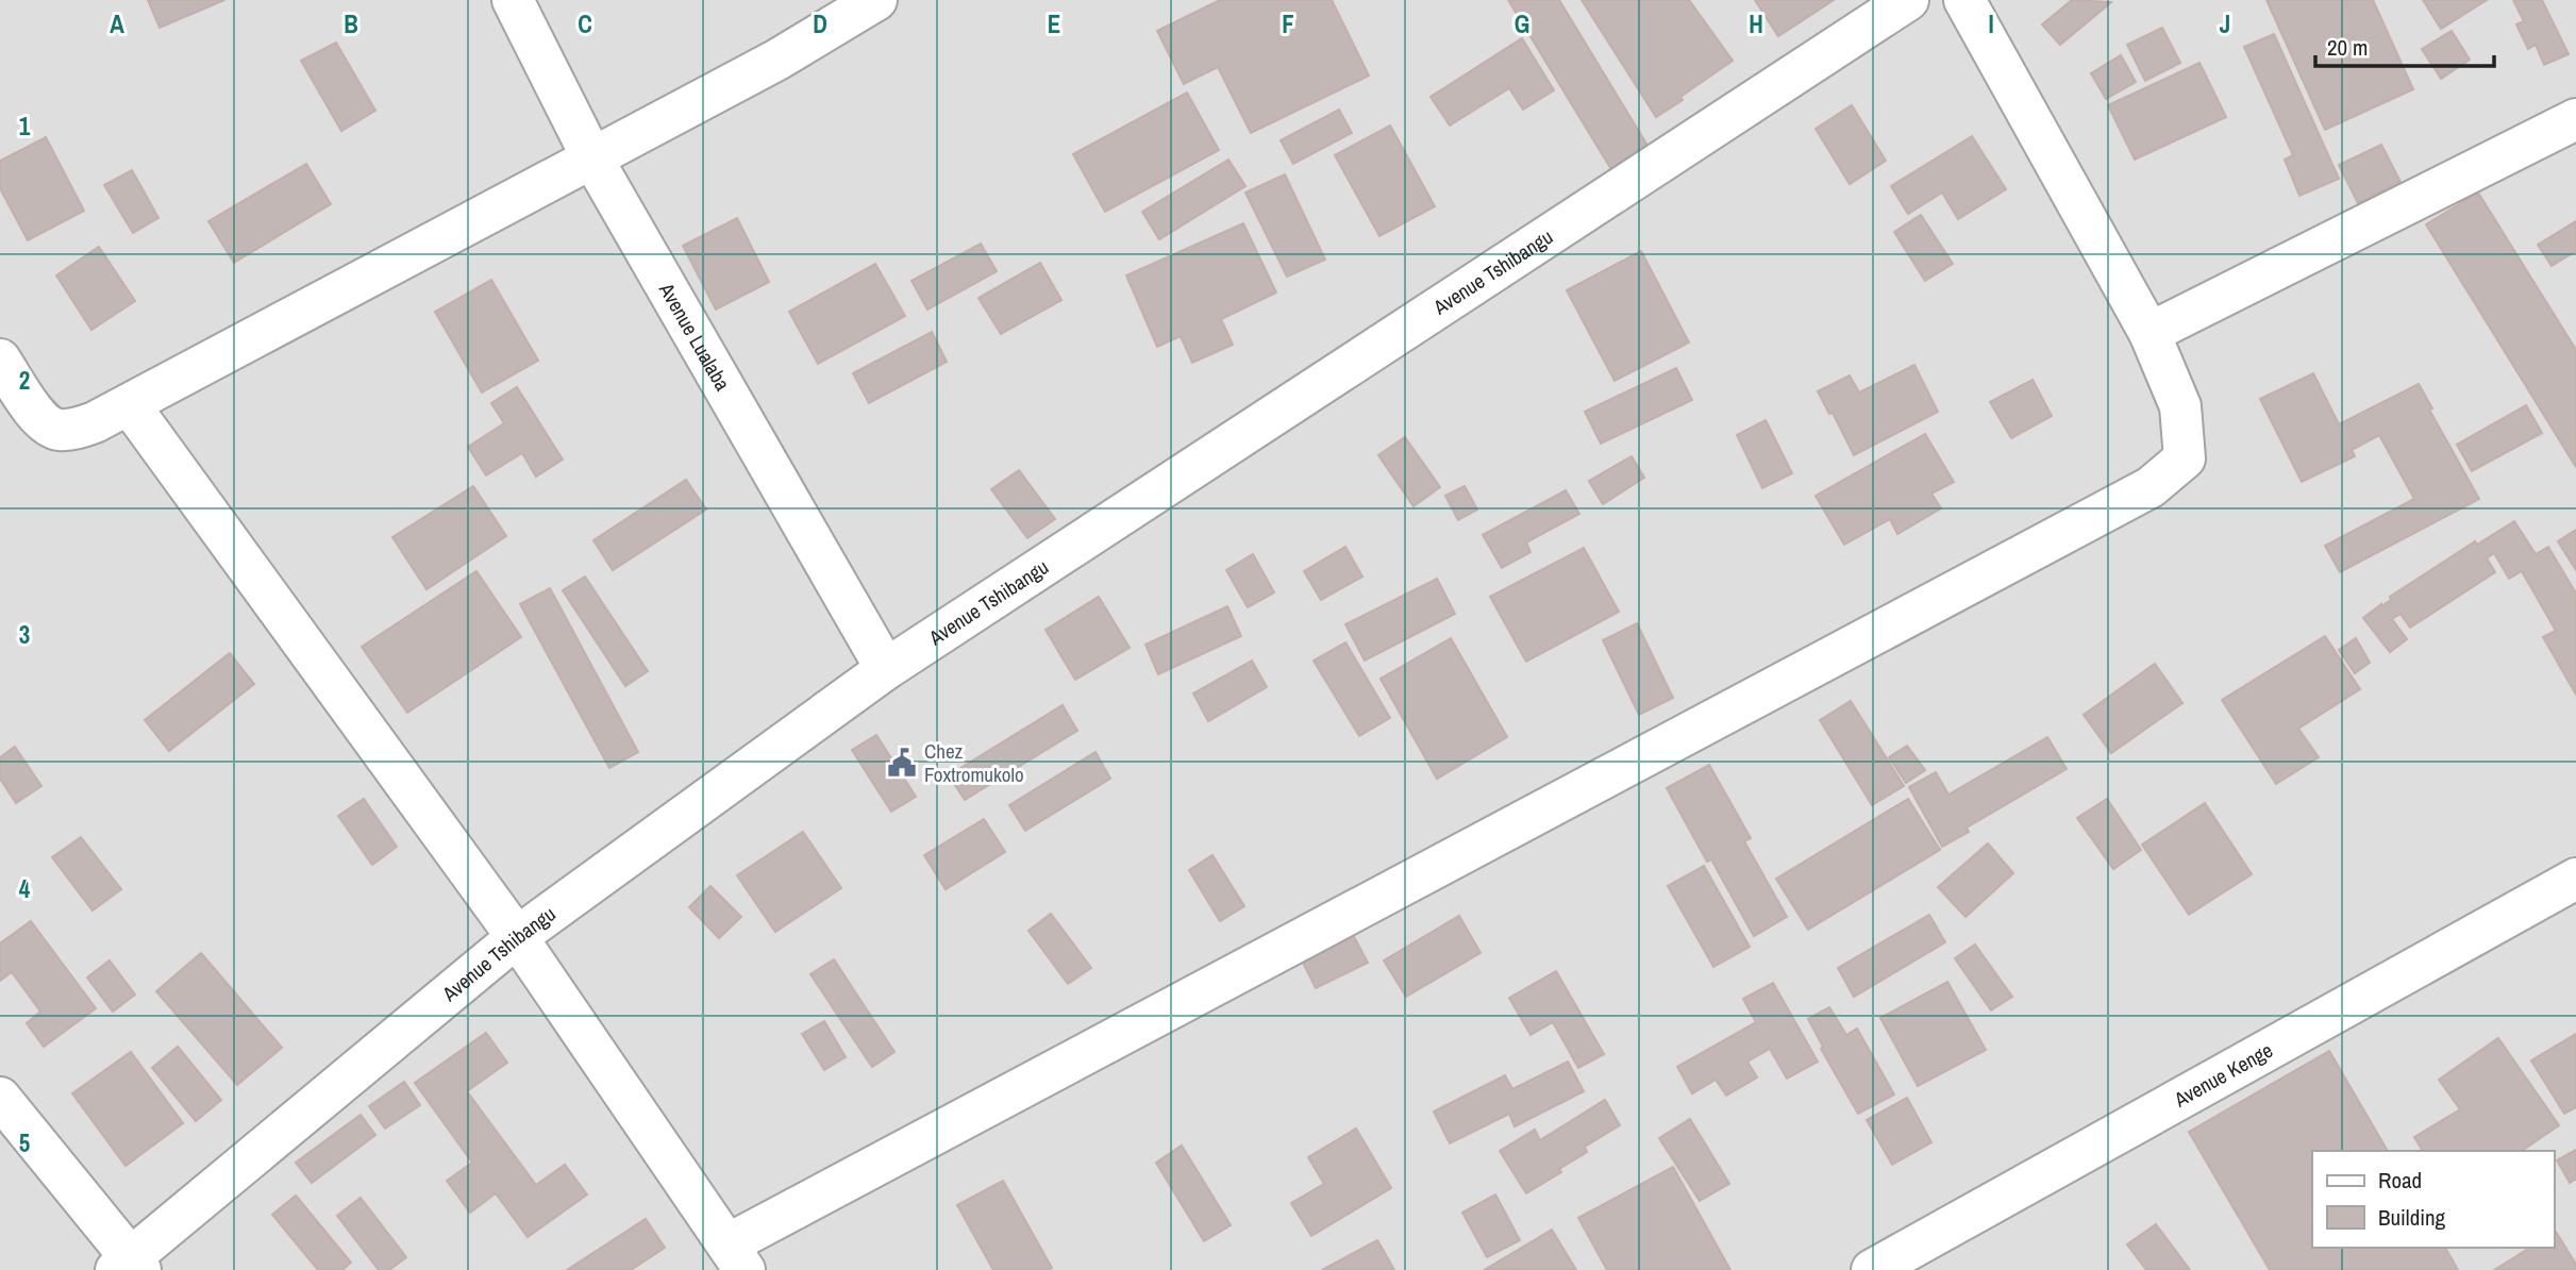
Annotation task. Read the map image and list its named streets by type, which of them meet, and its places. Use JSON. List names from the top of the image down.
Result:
{
  "streets": {
    "street": ["Avenue Tshibangu", "Avenue Lualaba", "Avenue Kenge"]
  },
  "crossings": [
    ["Avenue Tshibangu", "Avenue Lualaba"]
  ],
  "places": {
    "public building": ["Chez Foxtromukolo"]
  },
  "legend": ["Road", "Building"],
  "scale_bar": "20 m",
  "grid": {
    "columns": [
      "A",
      "B",
      "C",
      "D",
      "E",
      "F",
      "G",
      "H",
      "I",
      "J"
    ],
    "rows": [
      "1",
      "2",
      "3",
      "4",
      "5"
    ]
  }
}
